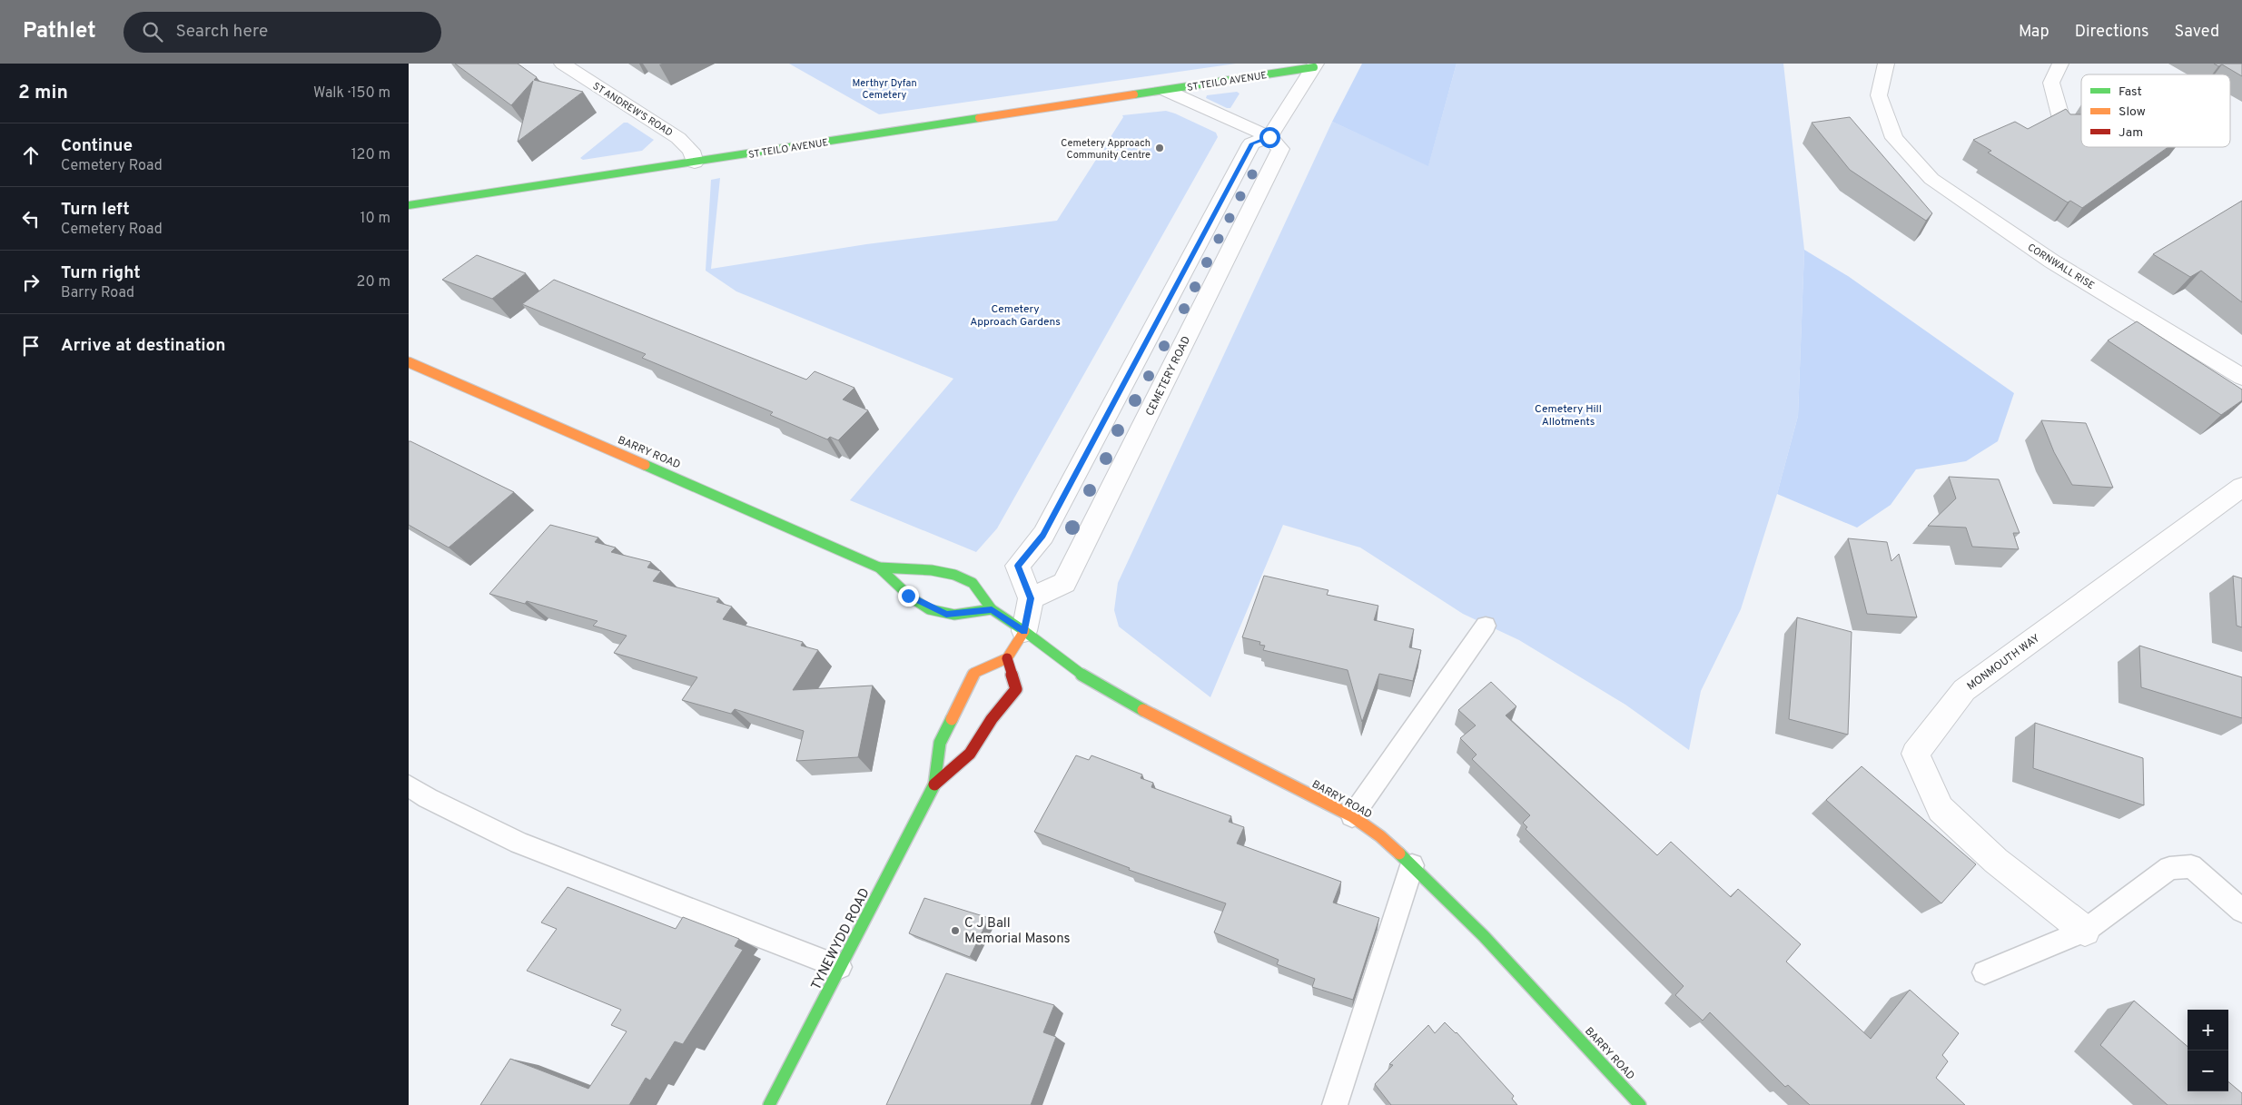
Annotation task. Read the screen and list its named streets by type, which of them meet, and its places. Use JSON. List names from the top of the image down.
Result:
{
  "streets": {
    "street": [
      "ST TEILO AVENUE",
      "ST ANDREW'S ROAD",
      "CORNWALL RISE",
      "CEMETERY ROAD",
      "BARRY ROAD",
      "MONMOUTH WAY",
      "TYNEWYDD ROAD"
    ]
  },
  "crossings": [
    ["ST TEILO AVENUE", "ST ANDREW'S ROAD"],
    ["ST TEILO AVENUE", "CEMETERY ROAD"]
  ],
  "parks": ["Merthyr Dyfan Cemetery", "Cemetery Approach Gardens", "Cemetery Hill Allotments"],
  "places": ["Cemetery Approach Community Centre", "C J Ball Memorial Masons"],
  "legend": ["Fast", "Slow", "Jam"],
  "page": {
    "header": "Pathlet",
    "search": "Search here",
    "nav": ["Map", "Directions", "Saved"],
    "heading": ["2 min", "Walk · 150 m"],
    "list": [
      ["Continue", "Cemetery Road", "120 m"],
      ["Turn left", "Cemetery Road", "10 m"],
      ["Turn right", "Barry Road", "20 m"],
      "Arrive at destination"
    ],
    "map_buttons": ["+", "−"]
  }
}
